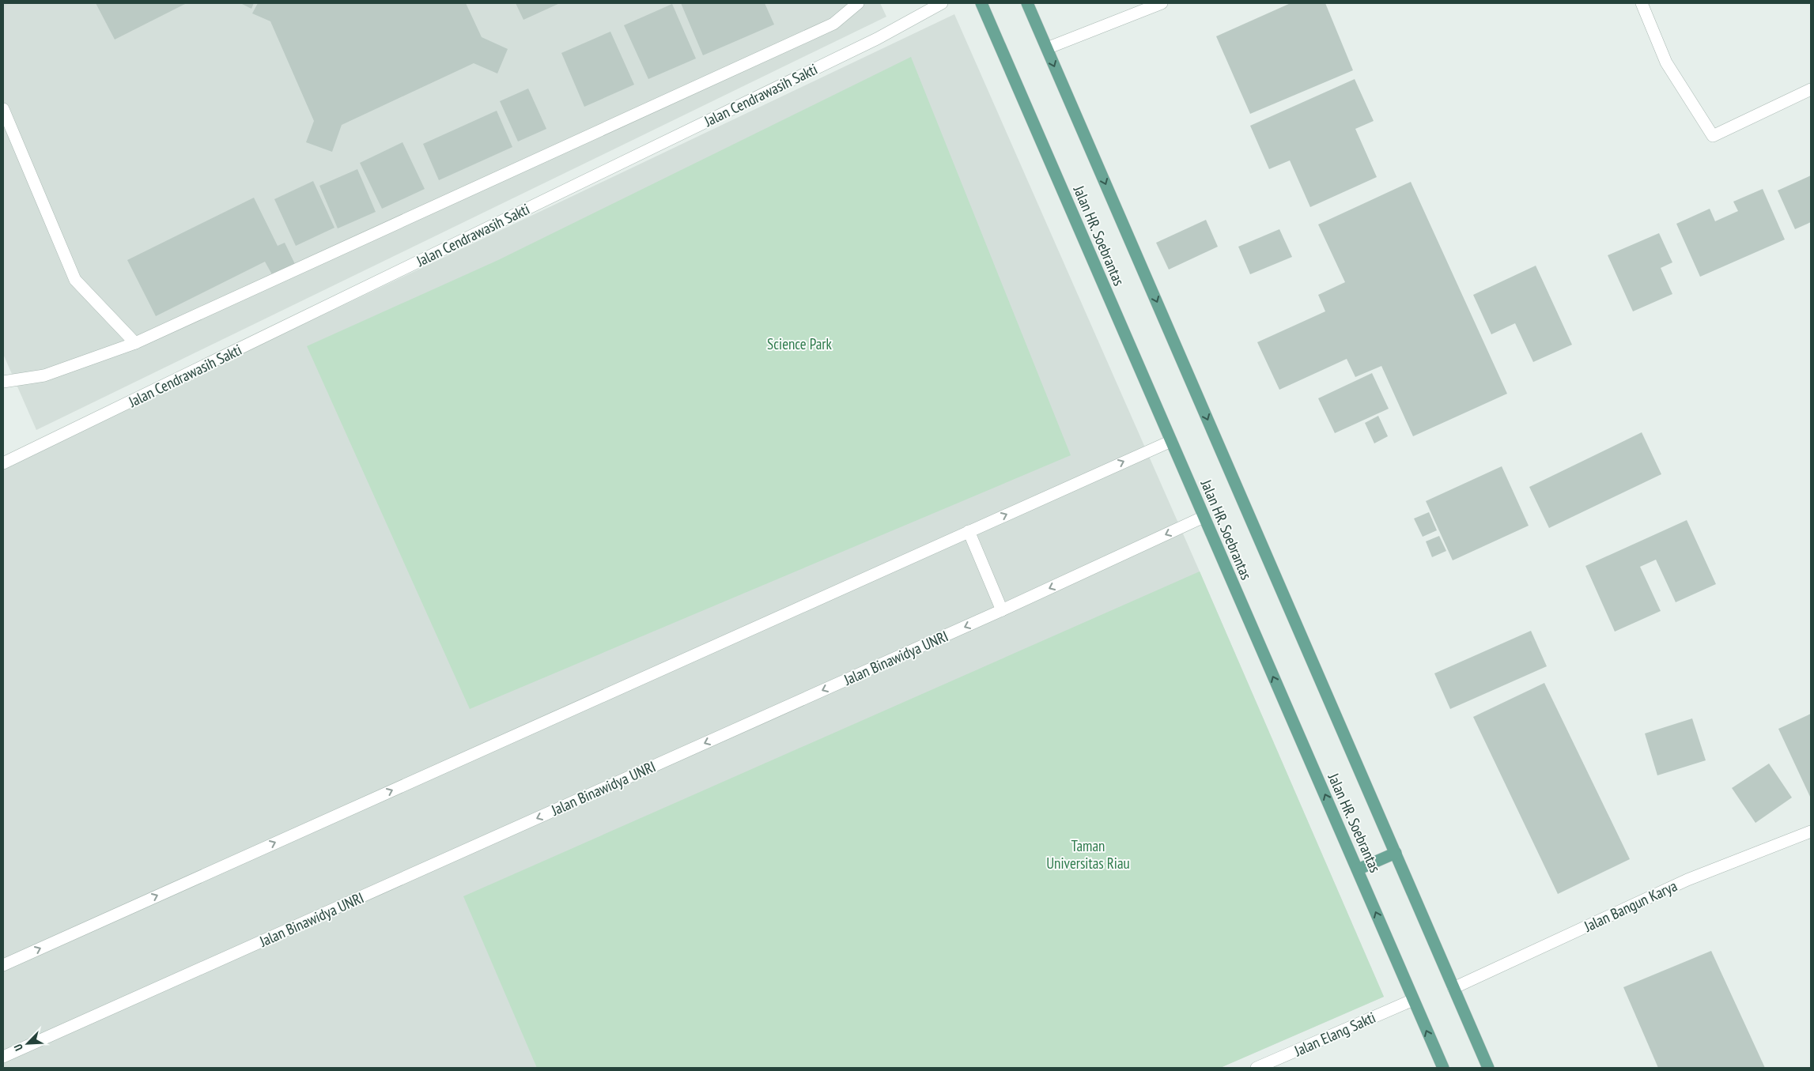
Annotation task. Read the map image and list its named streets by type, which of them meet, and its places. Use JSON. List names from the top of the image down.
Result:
{
  "streets": {
    "main road": ["Jalan HR. Soebrantas"],
    "street": [
      "Jalan Cendrawasih Sakti",
      "Jalan Binawidya UNRI",
      "Jalan Bangun Karya",
      "Jalan Elang Sakti"
    ]
  },
  "crossings": [
    ["Jalan HR. Soebrantas", "Jalan Binawidya UNRI"],
    ["Jalan HR. Soebrantas", "Jalan Bangun Karya"],
    ["Jalan HR. Soebrantas", "Jalan Elang Sakti"]
  ],
  "parks": ["Science Park", "Taman Universitas Riau"],
  "north": "bottom left"
}
